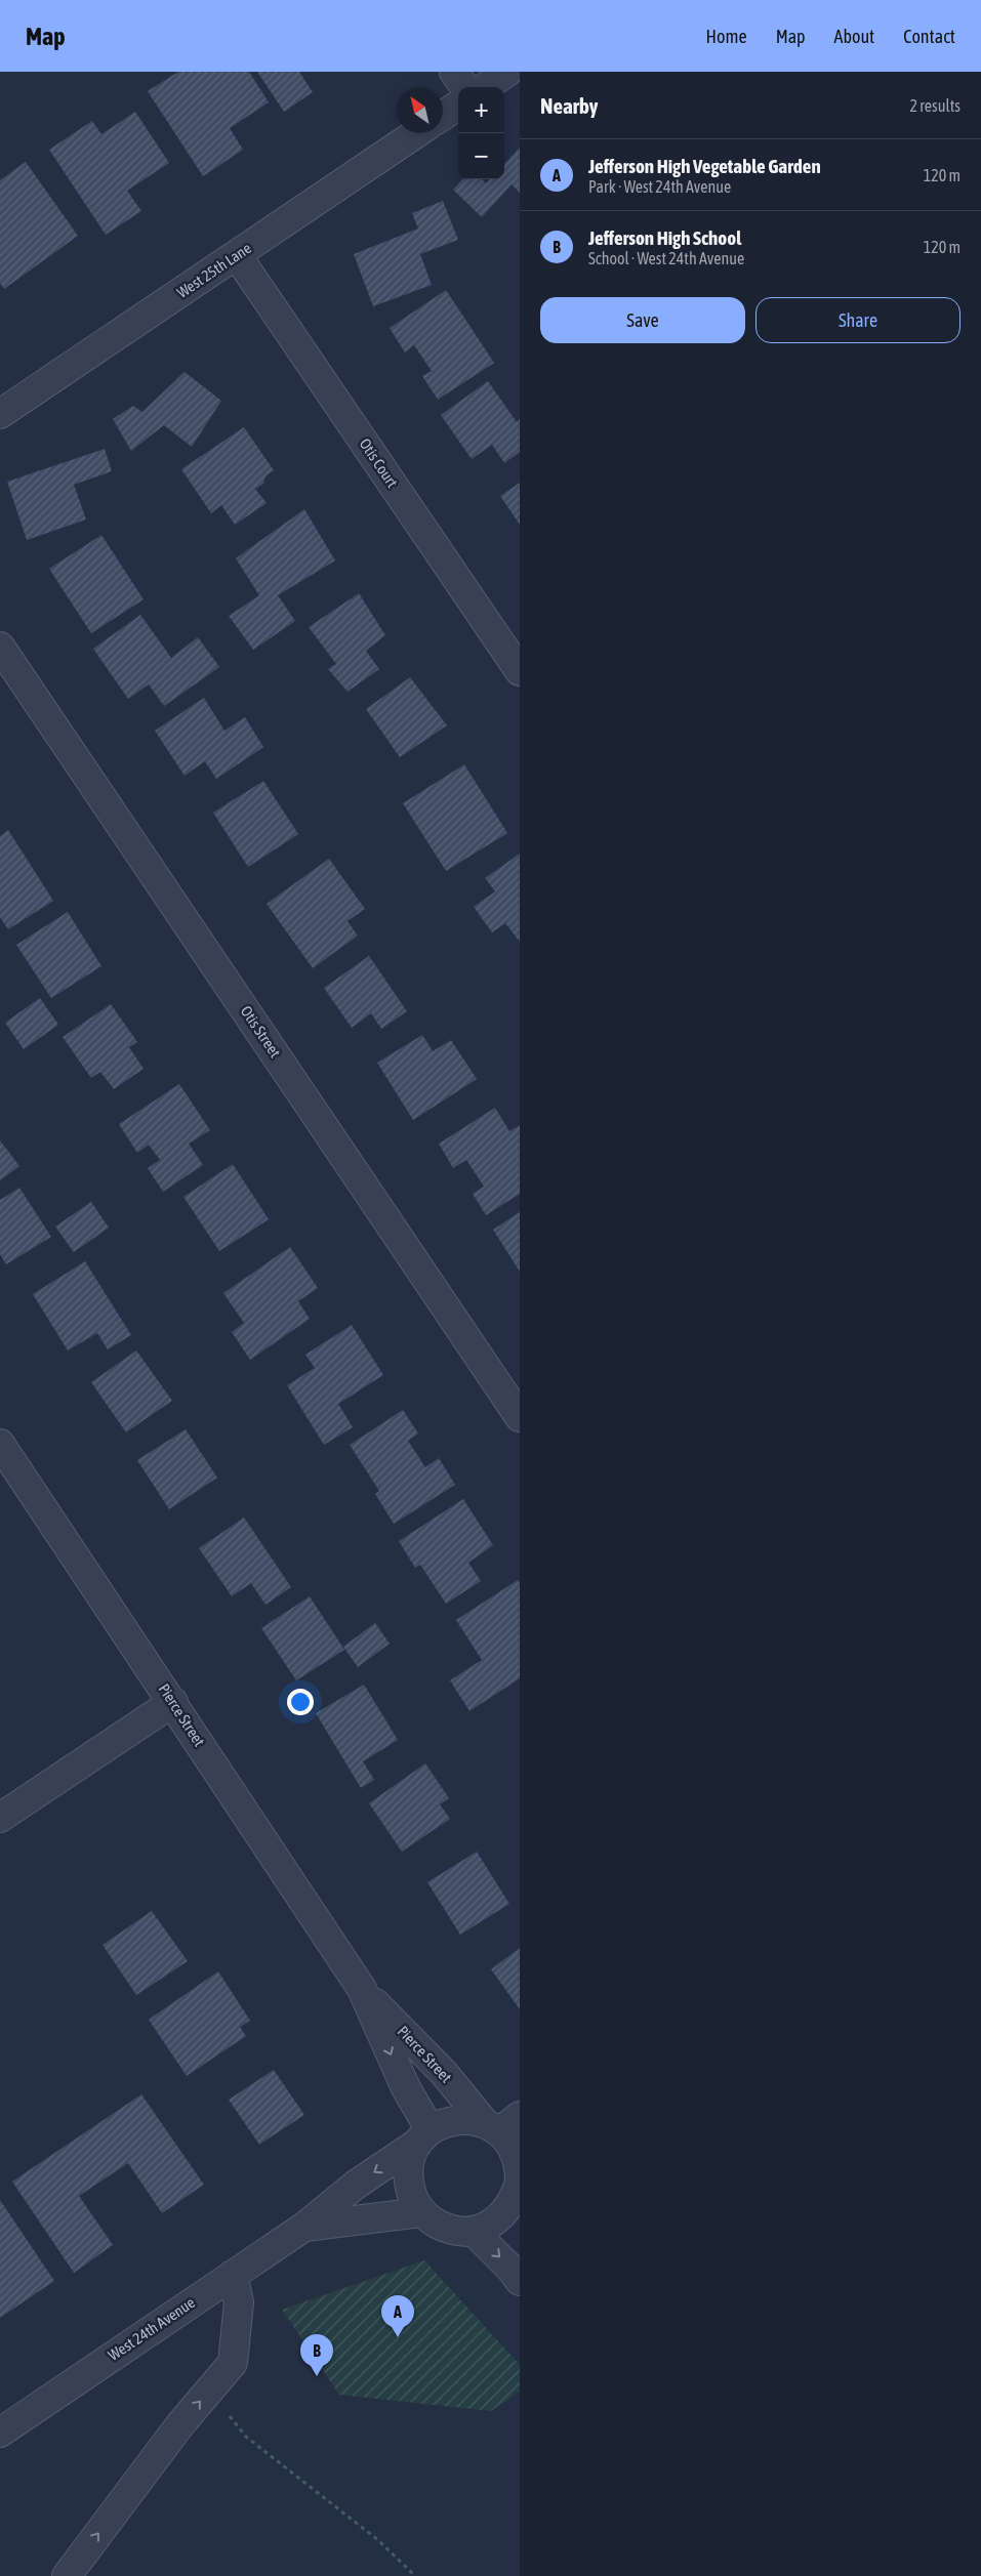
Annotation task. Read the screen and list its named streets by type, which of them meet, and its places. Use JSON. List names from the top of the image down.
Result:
{
  "streets": {
    "street": [
      "West 25th Lane",
      "Otis Court",
      "Otis Street",
      "Pierce Street",
      "West 24th Avenue"
    ]
  },
  "crossings": [
    ["West 25th Lane", "Otis Court"],
    ["Pierce Street", "West 24th Avenue"]
  ],
  "north": "top left",
  "page": {
    "header": "Map",
    "nav": [
      "Home",
      "Map",
      "About",
      "Contact"
    ],
    "heading": ["Nearby", "2 results"],
    "map_buttons": ["+", "−"],
    "list": [
      {
        "mark": "A",
        "name": "Jefferson High Vegetable Garden",
        "note": "Park · West 24th Avenue",
        "value": "120 m"
      },
      {
        "mark": "B",
        "name": "Jefferson High School",
        "note": "School · West 24th Avenue",
        "value": "120 m"
      }
    ],
    "buttons": ["Save", "Share"],
    "pins": ["A", "B"]
  }
}
